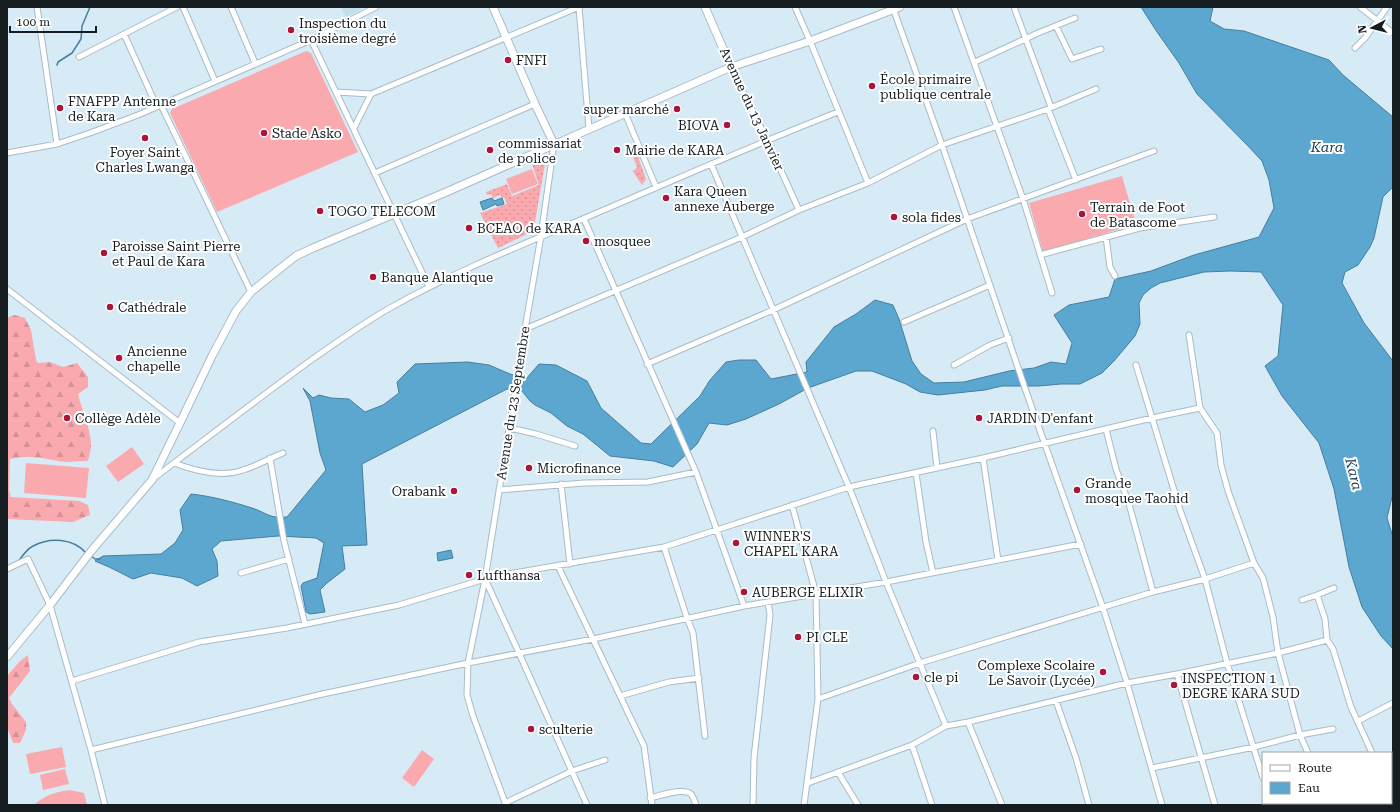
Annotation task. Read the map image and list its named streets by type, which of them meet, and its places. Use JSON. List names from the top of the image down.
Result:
{
  "streets": {
    "main road": ["Avenue du 13 Janvier"],
    "street": ["Avenue du 23 Septembre"]
  },
  "water": ["Kara"],
  "places": [
    "Inspection du troisième degré",
    "FNFI",
    "École primaire publique centrale",
    "FNAFPP Antenne de Kara",
    "super marché",
    "BIOVA",
    "Stade Asko",
    "Foyer Saint Charles Lwanga",
    "commissariat de police",
    "Mairie de KARA",
    "Kara Queen annexe Auberge",
    "TOGO TELECOM",
    "Terrain de Foot de Batascome",
    "sola fides",
    "BCEAO de KARA",
    "mosquee",
    "Paroisse Saint Pierre et Paul de Kara",
    "Banque Alantique",
    "Cathédrale",
    "Ancienne chapelle",
    "Collège Adèle",
    "JARDIN D'enfant",
    "Microfinance",
    "Grande mosquee Taohid",
    "Orabank",
    "WINNER'S CHAPEL KARA",
    "Lufthansa",
    "AUBERGE ELIXIR",
    "PI CLE",
    "Complexe Scolaire Le Savoir (Lycée)",
    "cle pi",
    "INSPECTION 1 DEGRE KARA SUD",
    "sculterie"
  ],
  "legend": ["Route", "Eau"],
  "scale_bar": "100 m",
  "north": "left"
}
